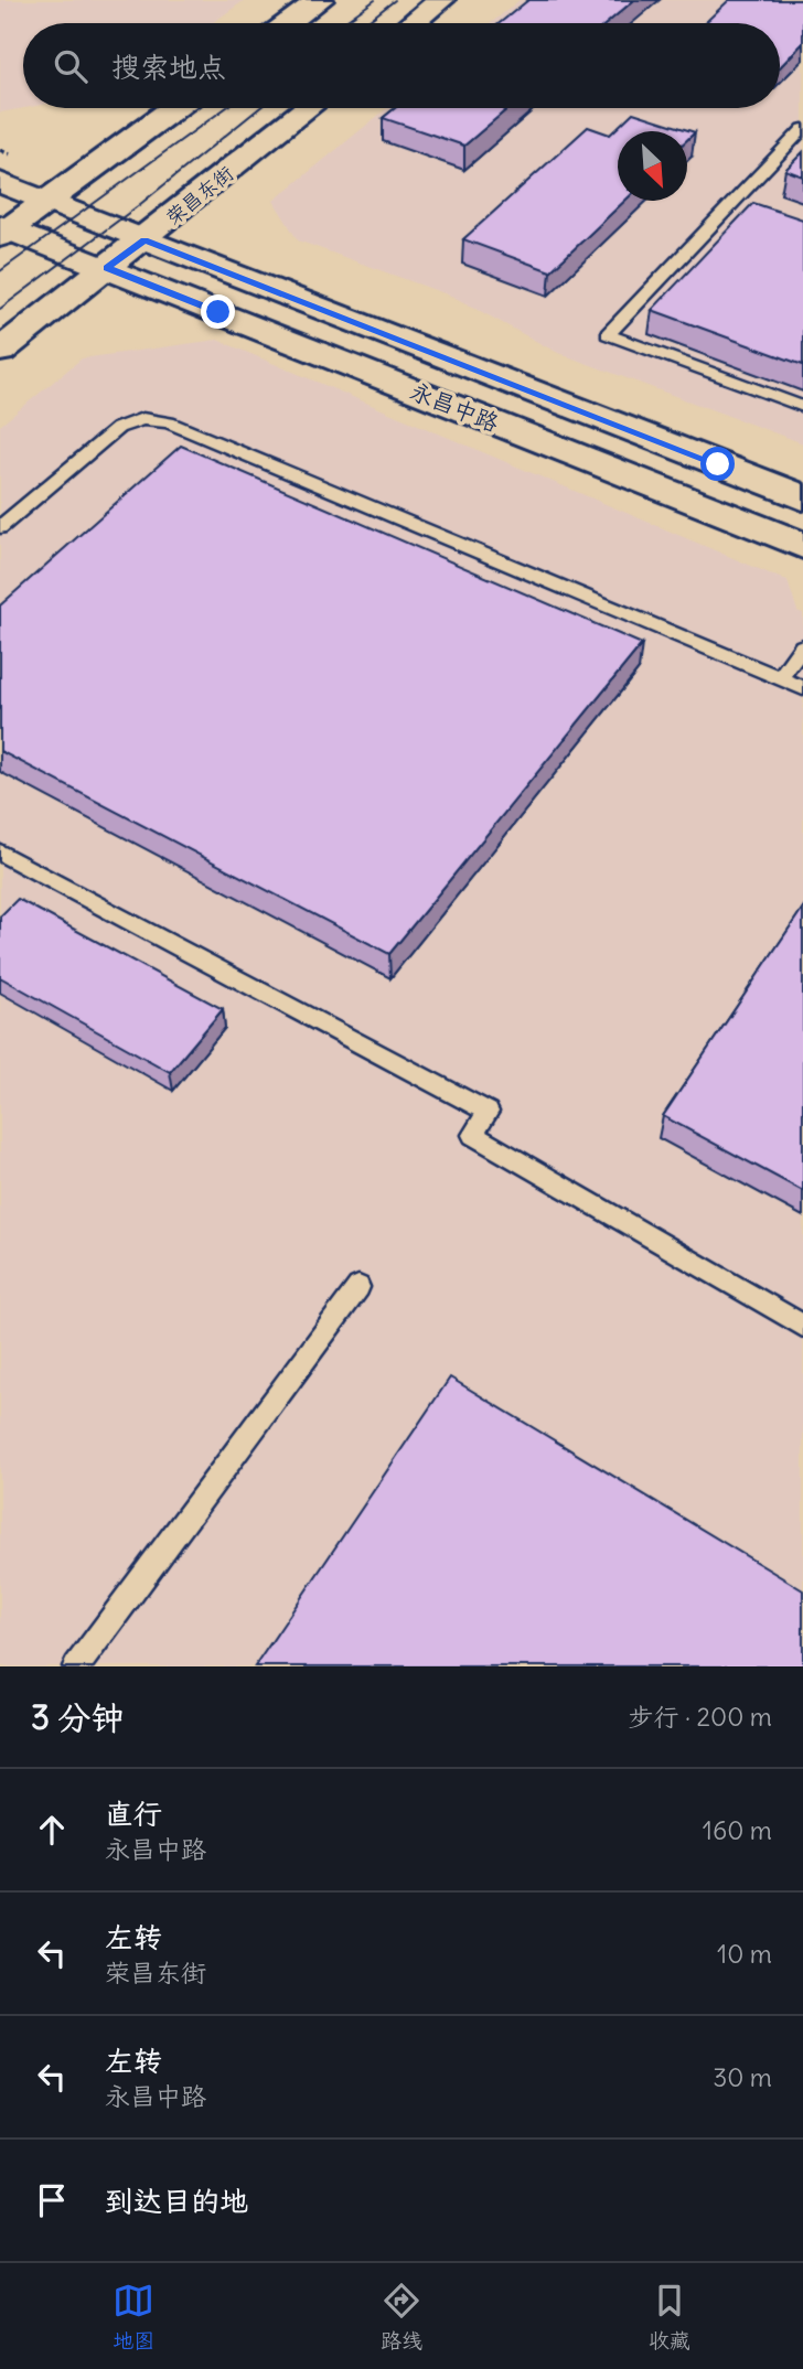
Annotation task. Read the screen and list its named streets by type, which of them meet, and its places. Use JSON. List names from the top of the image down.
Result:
{
  "streets": {
    "street": ["荣昌东街", "永昌中路"]
  },
  "crossings": [
    ["荣昌东街", "永昌中路"]
  ],
  "north": "bottom right",
  "page": {
    "search": "搜索地点",
    "heading": ["3 分钟", "步行 · 200 m"],
    "list": [
      ["直行", "永昌中路", "160 m"],
      ["左转", "荣昌东街", "10 m"],
      ["左转", "永昌中路", "30 m"],
      "到达目的地"
    ],
    "nav": ["地图", "路线", "收藏"]
  }
}
